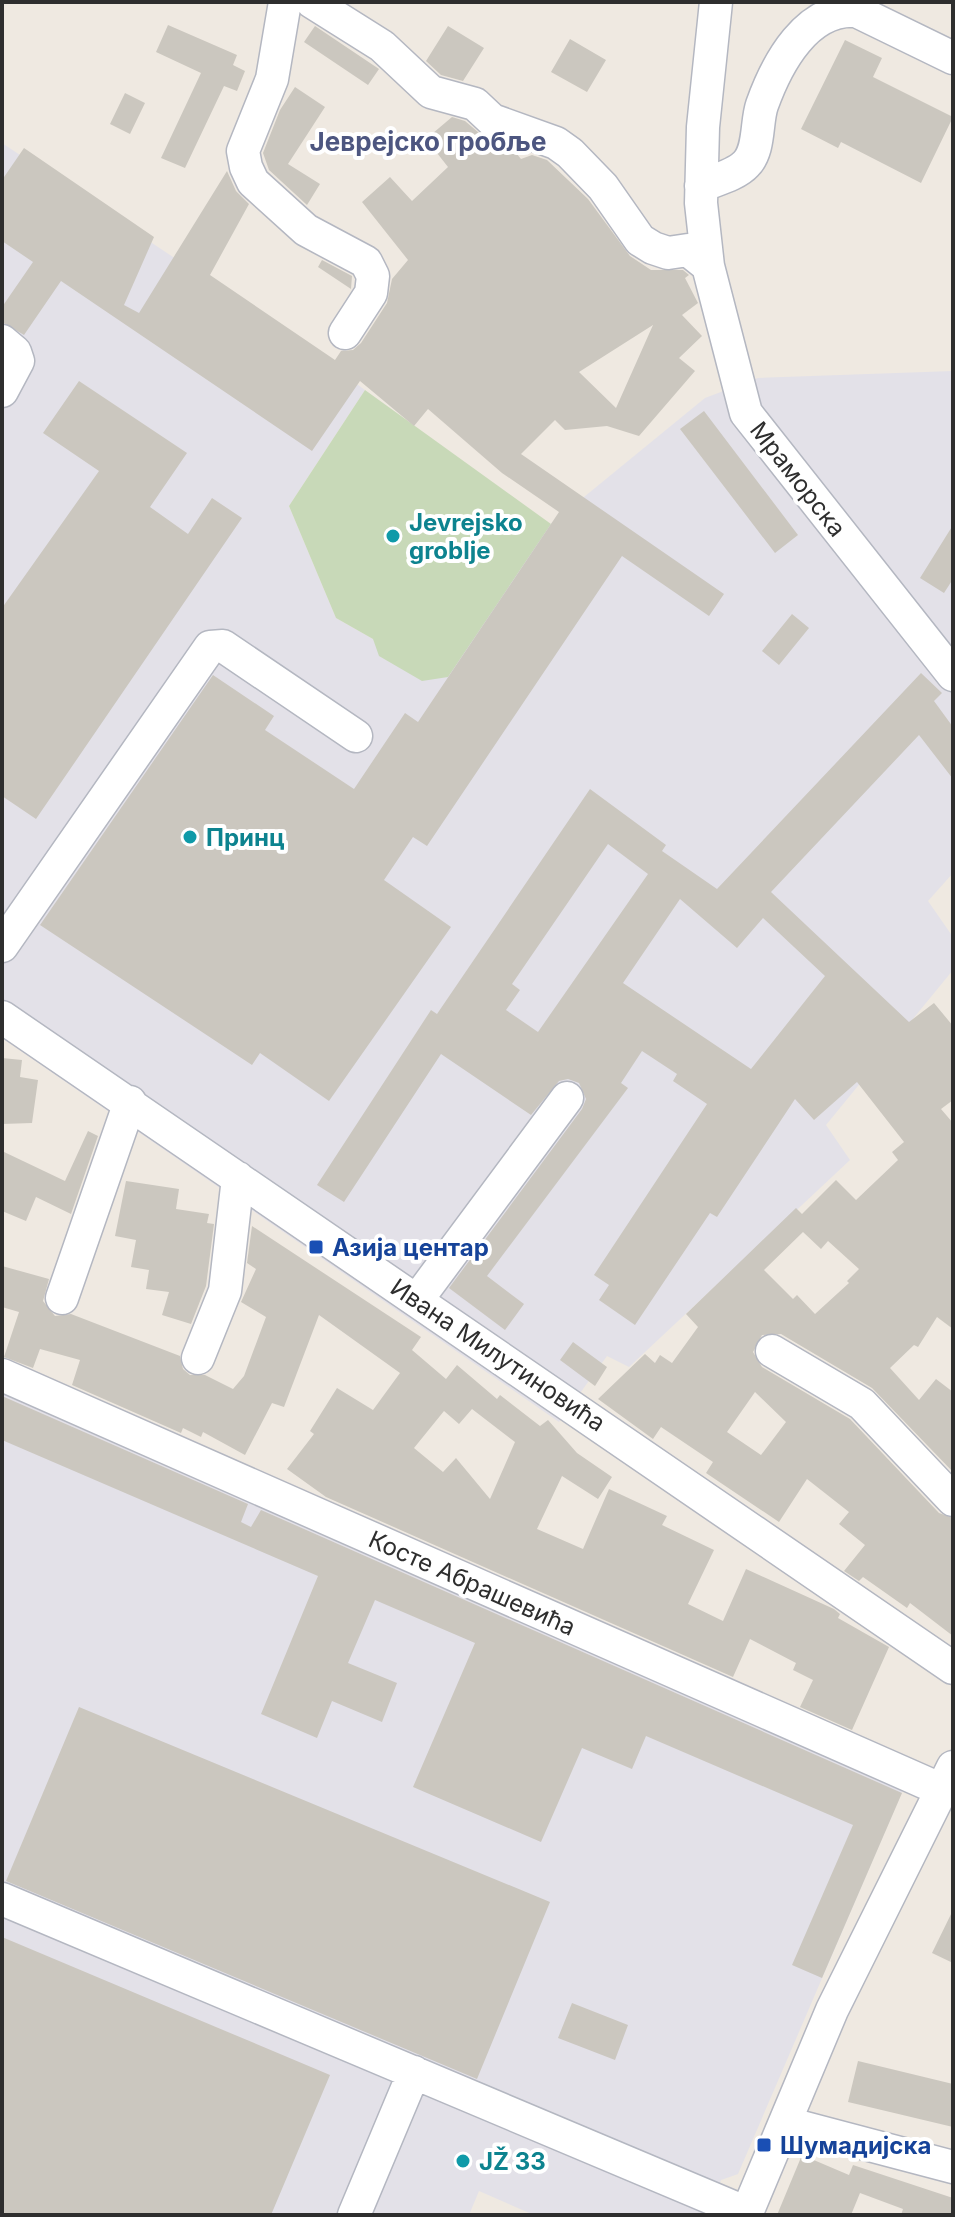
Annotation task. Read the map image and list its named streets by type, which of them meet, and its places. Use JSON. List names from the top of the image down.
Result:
{
  "streets": {
    "street": ["Мраморска", "Ивана Милутиновића", "Косте Абрашевића"]
  },
  "districts": ["Јеврејско гробље"],
  "places": {
    "other": ["Jevrejsko groblje", "Принц", "JŽ 33"],
    "transit": ["Азија центар", "Шумадијска"]
  }
}
